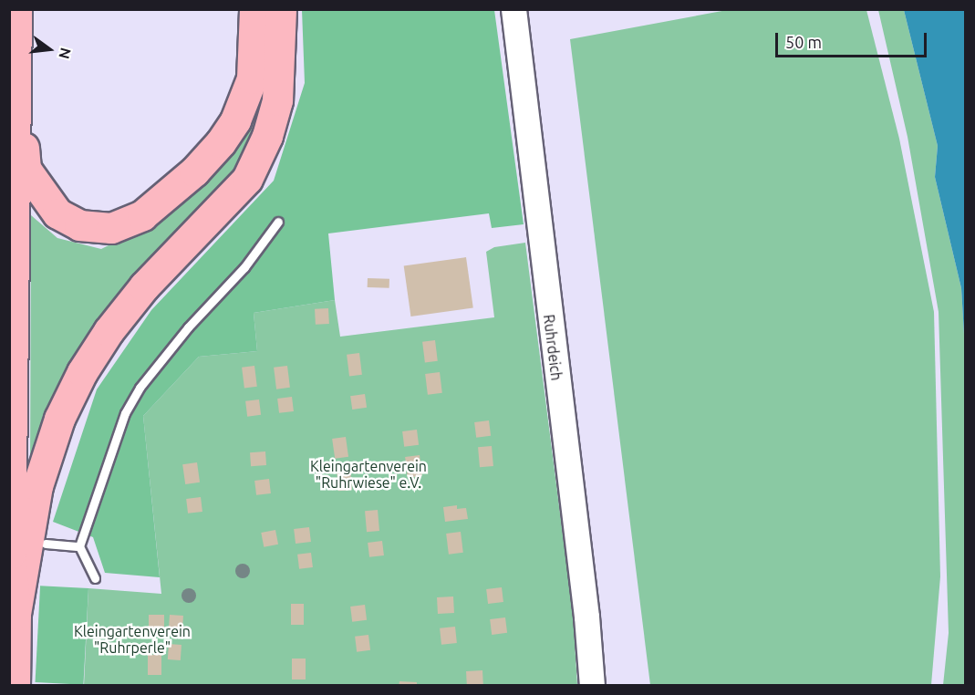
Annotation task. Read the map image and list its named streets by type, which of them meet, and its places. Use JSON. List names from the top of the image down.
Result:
{
  "streets": {
    "main road": ["Ruhrdeich"]
  },
  "parks": ["Kleingartenverein \"Ruhrwiese\" e.V.", "Kleingartenverein \"Ruhrperle\""],
  "scale_bar": "50 m",
  "north": "right"
}
